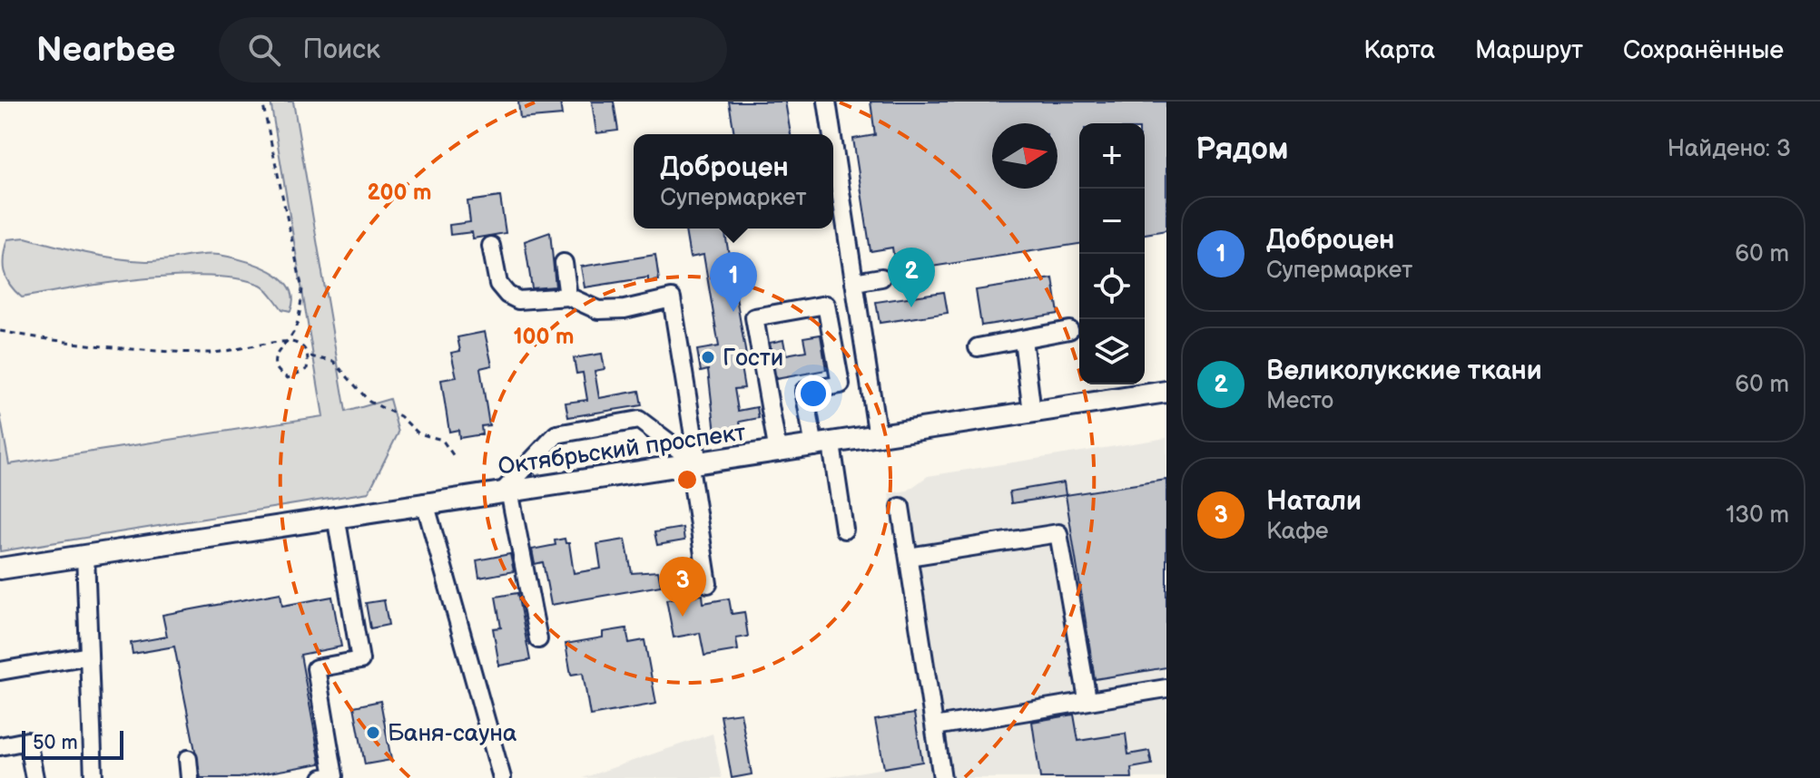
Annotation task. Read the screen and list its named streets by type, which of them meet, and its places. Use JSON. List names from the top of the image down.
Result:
{
  "streets": {
    "main road": ["Октябрьский проспект"]
  },
  "places": ["Гости", "Баня-сауна"],
  "scale_bar": "50 m",
  "north": "right",
  "page": {
    "header": "Nearbee",
    "search": "Поиск",
    "nav": ["Карта", "Маршрут", "Сохранённые"],
    "heading": ["Рядом", "Найдено: 3"],
    "map_buttons": ["+", "−"],
    "popup": ["Доброцен", "Супермаркет"],
    "list": [
      {
        "mark": "1",
        "name": "Доброцен",
        "note": "Супермаркет",
        "value": "60 m"
      },
      {
        "mark": "2",
        "name": "Великолукские ткани",
        "note": "Место",
        "value": "60 m"
      },
      {
        "mark": "3",
        "name": "Натали",
        "note": "Кафе",
        "value": "130 m"
      }
    ],
    "pins": ["2", "1", "3"],
    "scale": "50 m"
  },
  "rings": ["200 m", "100 m"]
}
